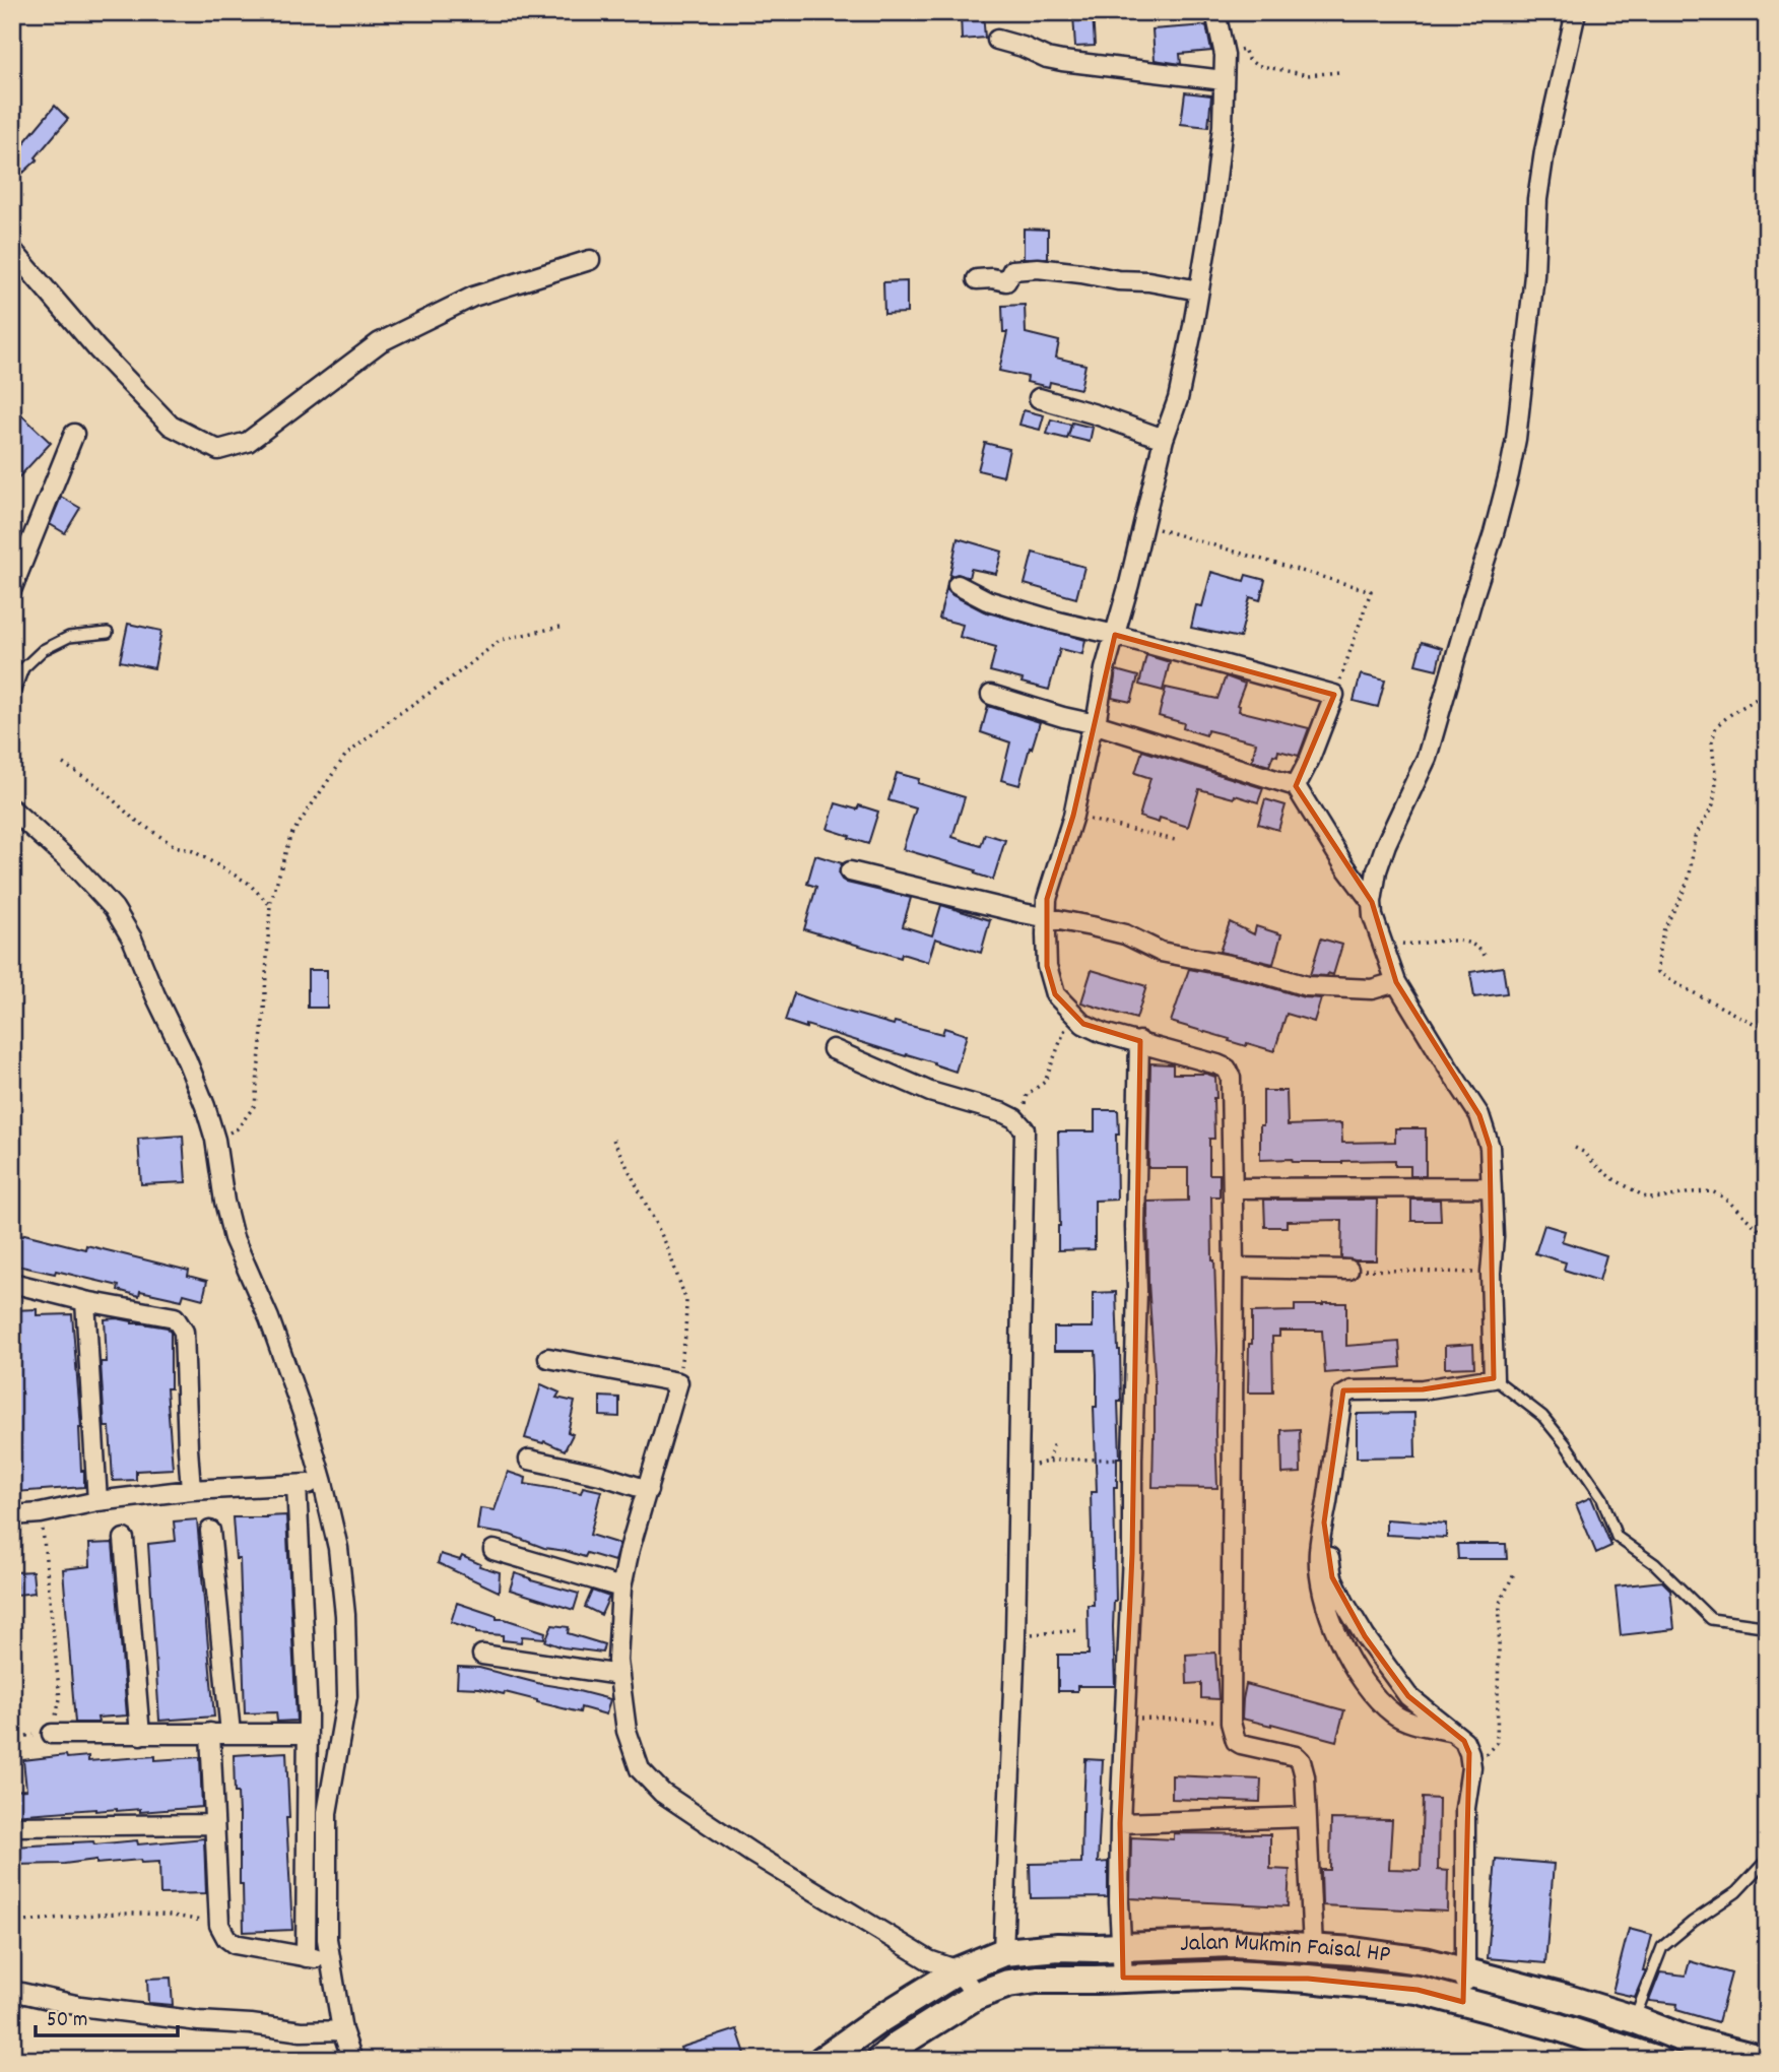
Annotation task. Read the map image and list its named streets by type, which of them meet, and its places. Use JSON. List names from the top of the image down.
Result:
{
  "streets": {
    "street": ["Jalan Mukmin Faisal HP"]
  },
  "scale_bar": "50 m"
}
